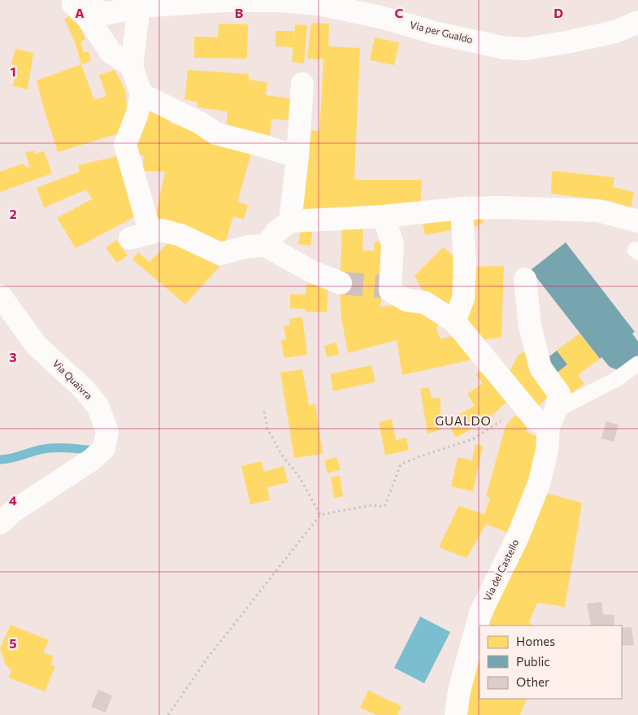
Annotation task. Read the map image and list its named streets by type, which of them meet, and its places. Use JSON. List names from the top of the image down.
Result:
{
  "streets": {
    "street": ["Via per Gualdo", "Via Quaivra", "Via del Castello"]
  },
  "districts": ["GUALDO"],
  "legend": ["Homes", "Public", "Other"],
  "grid": {
    "columns": [
      "A",
      "B",
      "C",
      "D"
    ],
    "rows": [
      "1",
      "2",
      "3",
      "4",
      "5"
    ]
  }
}
